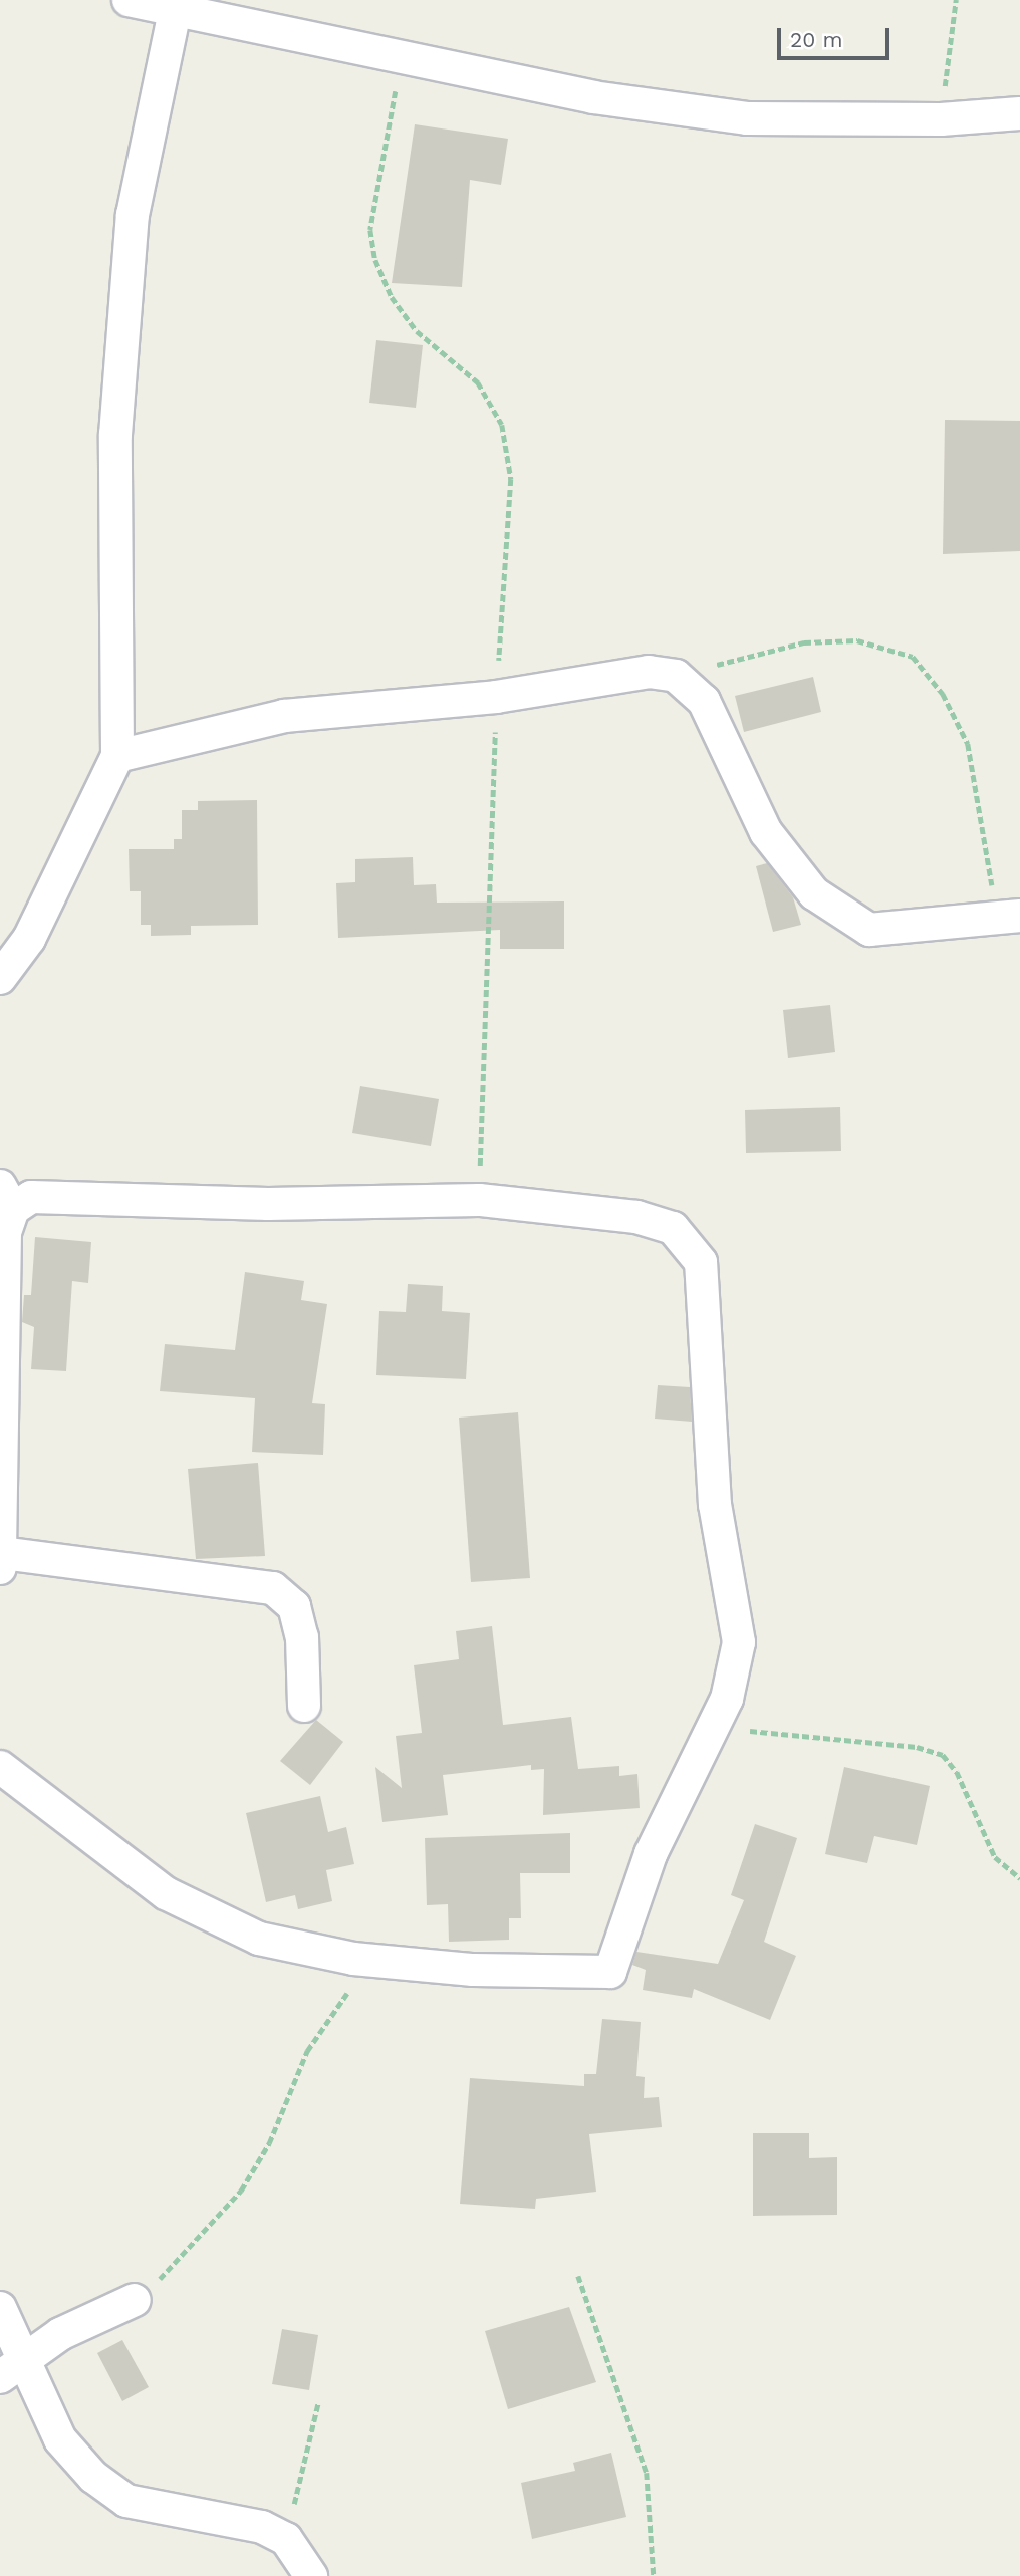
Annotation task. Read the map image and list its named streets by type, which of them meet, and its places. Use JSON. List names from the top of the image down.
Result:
{
  "scale_bar": "20 m"
}
